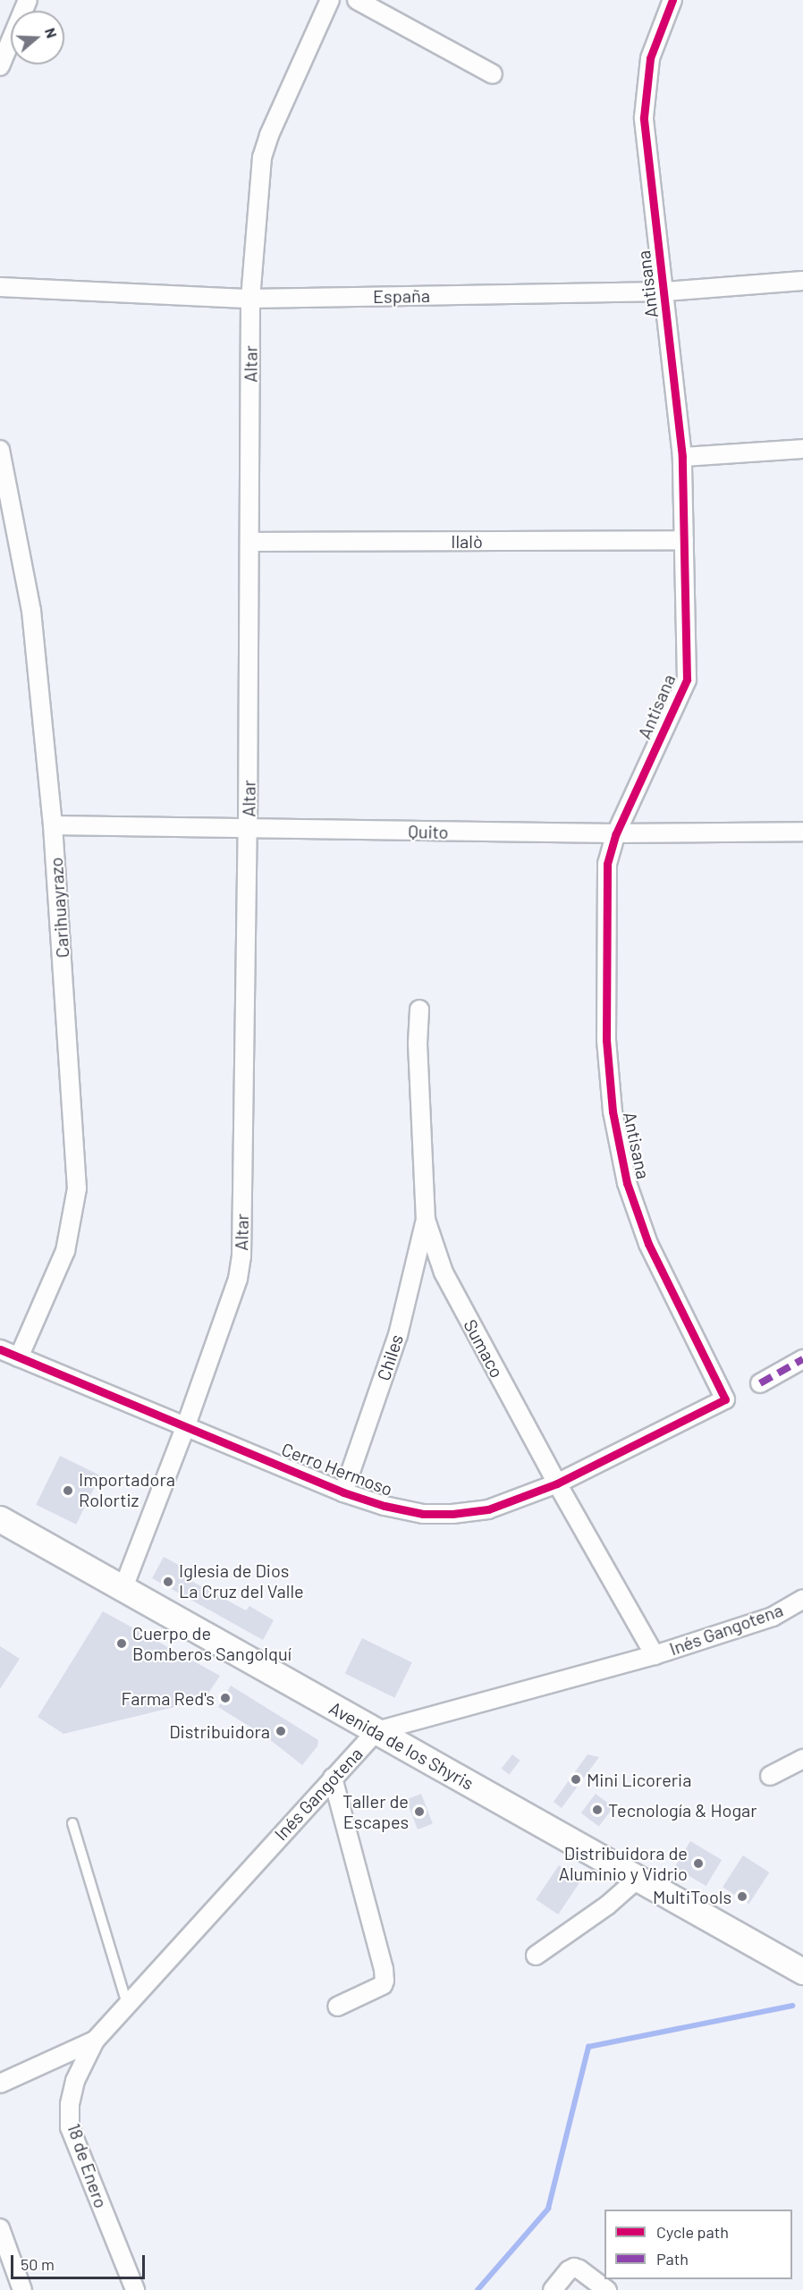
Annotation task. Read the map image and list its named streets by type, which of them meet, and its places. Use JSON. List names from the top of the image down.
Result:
{
  "streets": {
    "main road": ["Avenida de los Shyris"],
    "street": [
      "Antisana",
      "España",
      "Altar",
      "Ilalò",
      "Quito",
      "Carihuayrazo",
      "Sumaco",
      "Chiles",
      "Cerro Hermoso",
      "Inés Gangotena",
      "18 de Enero"
    ]
  },
  "crossings": [
    ["Antisana", "España"],
    ["Antisana", "Ilalò"],
    ["Antisana", "Quito"],
    ["Antisana", "Cerro Hermoso"],
    ["España", "Altar"],
    ["Altar", "Ilalò"],
    ["Altar", "Quito"],
    ["Altar", "Cerro Hermoso"],
    ["Altar", "Avenida de los Shyris"],
    ["Quito", "Carihuayrazo"],
    ["Carihuayrazo", "Cerro Hermoso"],
    ["Sumaco", "Chiles"],
    ["Sumaco", "Cerro Hermoso"],
    ["Sumaco", "Inés Gangotena"],
    ["Chiles", "Cerro Hermoso"],
    ["Inés Gangotena", "Avenida de los Shyris"],
    ["Inés Gangotena", "18 de Enero"]
  ],
  "places": [
    "Importadora Rolortiz",
    "Iglesia de Dios La Cruz del Valle",
    "Cuerpo de Bomberos Sangolquí",
    "Farma Red's",
    "Distribuidora",
    "Mini Licoreria",
    "Tecnología & Hogar",
    "Taller de Escapes",
    "Distribuidora de Aluminio y Vidrio",
    "MultiTools"
  ],
  "legend": ["Cycle path", "Path"],
  "scale_bar": "50 m",
  "north": "right"
}
